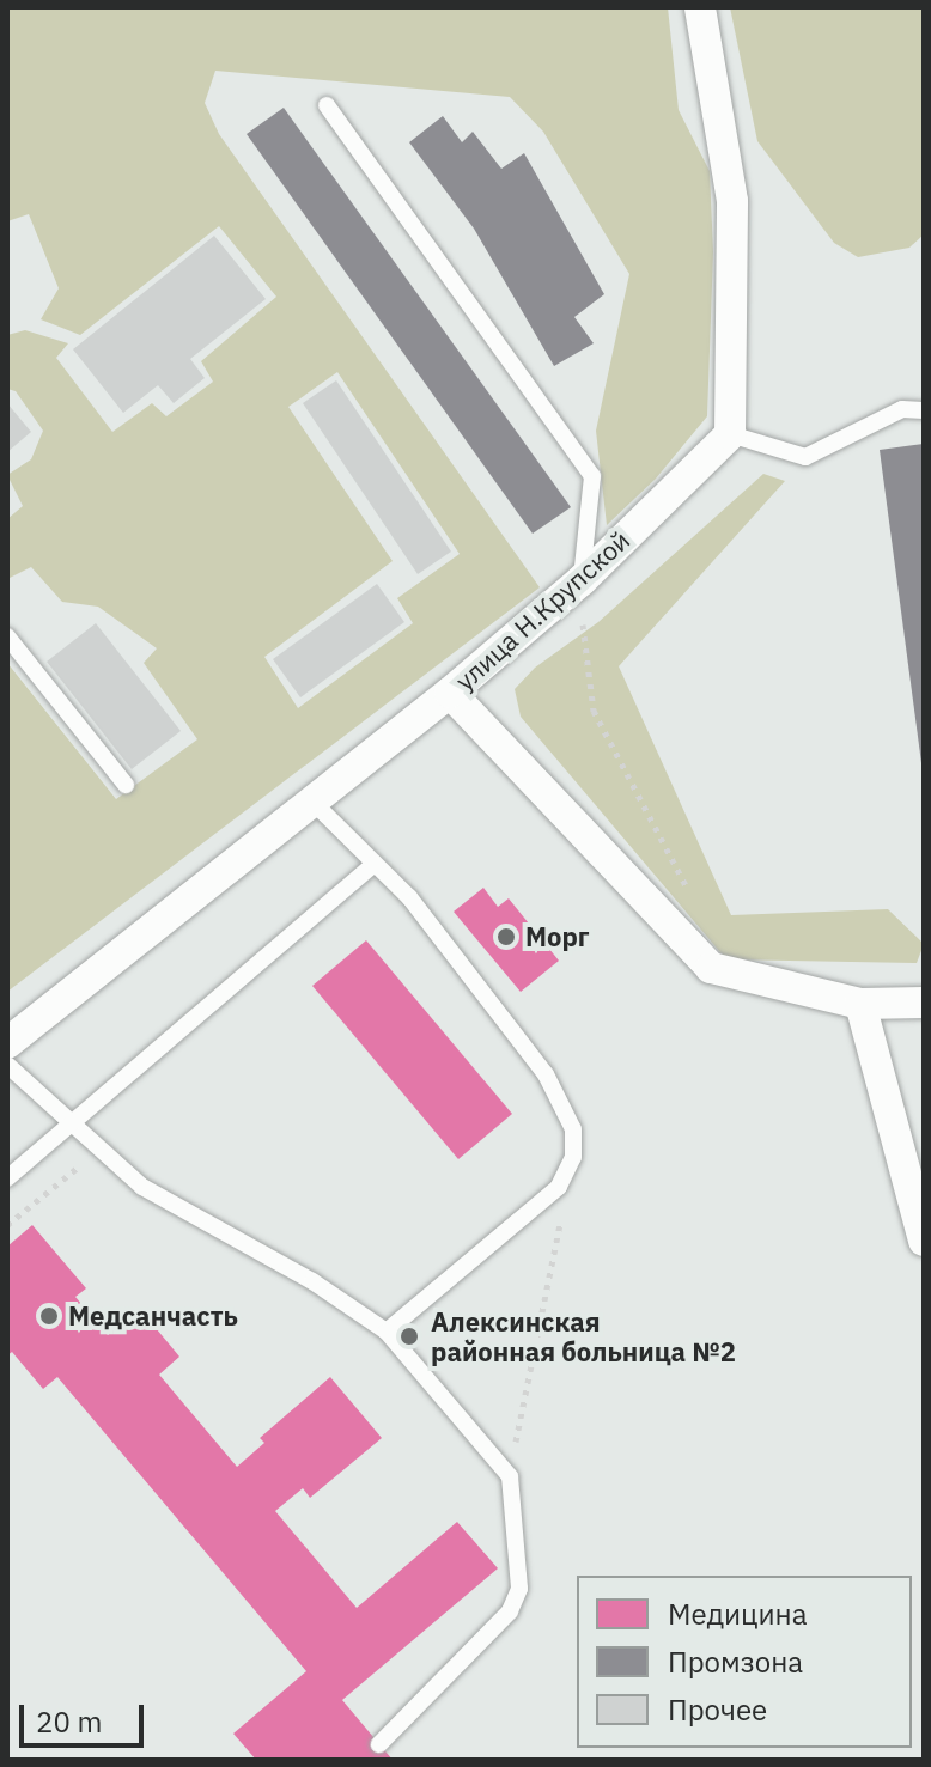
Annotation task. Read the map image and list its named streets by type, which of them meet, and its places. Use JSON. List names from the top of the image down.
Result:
{
  "streets": {
    "street": ["улица Н.Крупской"]
  },
  "places": ["Морг", "Медсанчасть", "Алексинская районная больница №2"],
  "legend": ["Медицина", "Промзона", "Прочее"],
  "scale_bar": "20 m"
}
